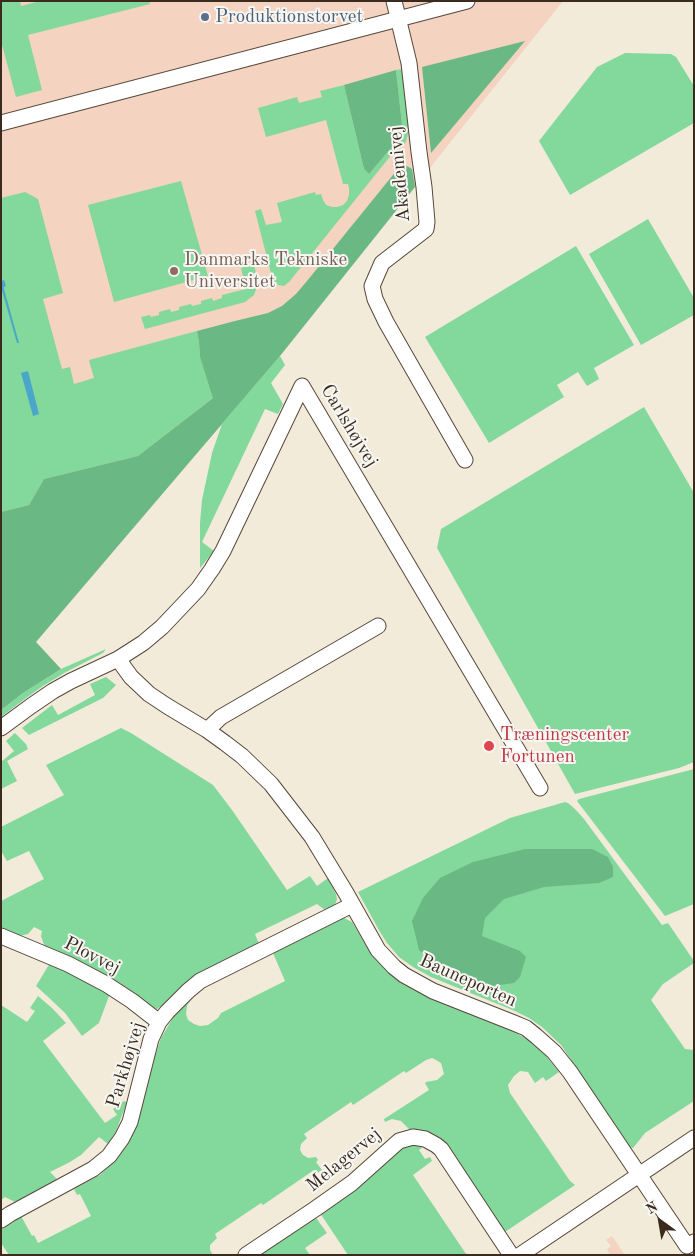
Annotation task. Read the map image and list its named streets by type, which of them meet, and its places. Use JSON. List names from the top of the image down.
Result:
{
  "streets": {
    "street": [
      "Akademivej",
      "Carlshøjvej",
      "Plovvej",
      "Bauneporten",
      "Parkhøjvej",
      "Melagervej"
    ]
  },
  "crossings": [
    ["Carlshøjvej", "Bauneporten"],
    ["Plovvej", "Parkhøjvej"],
    ["Bauneporten", "Parkhøjvej"]
  ],
  "places": ["Produktionstorvet", "Danmarks Tekniske Universitet", "Træningscenter Fortunen"],
  "north": "top left"
}
